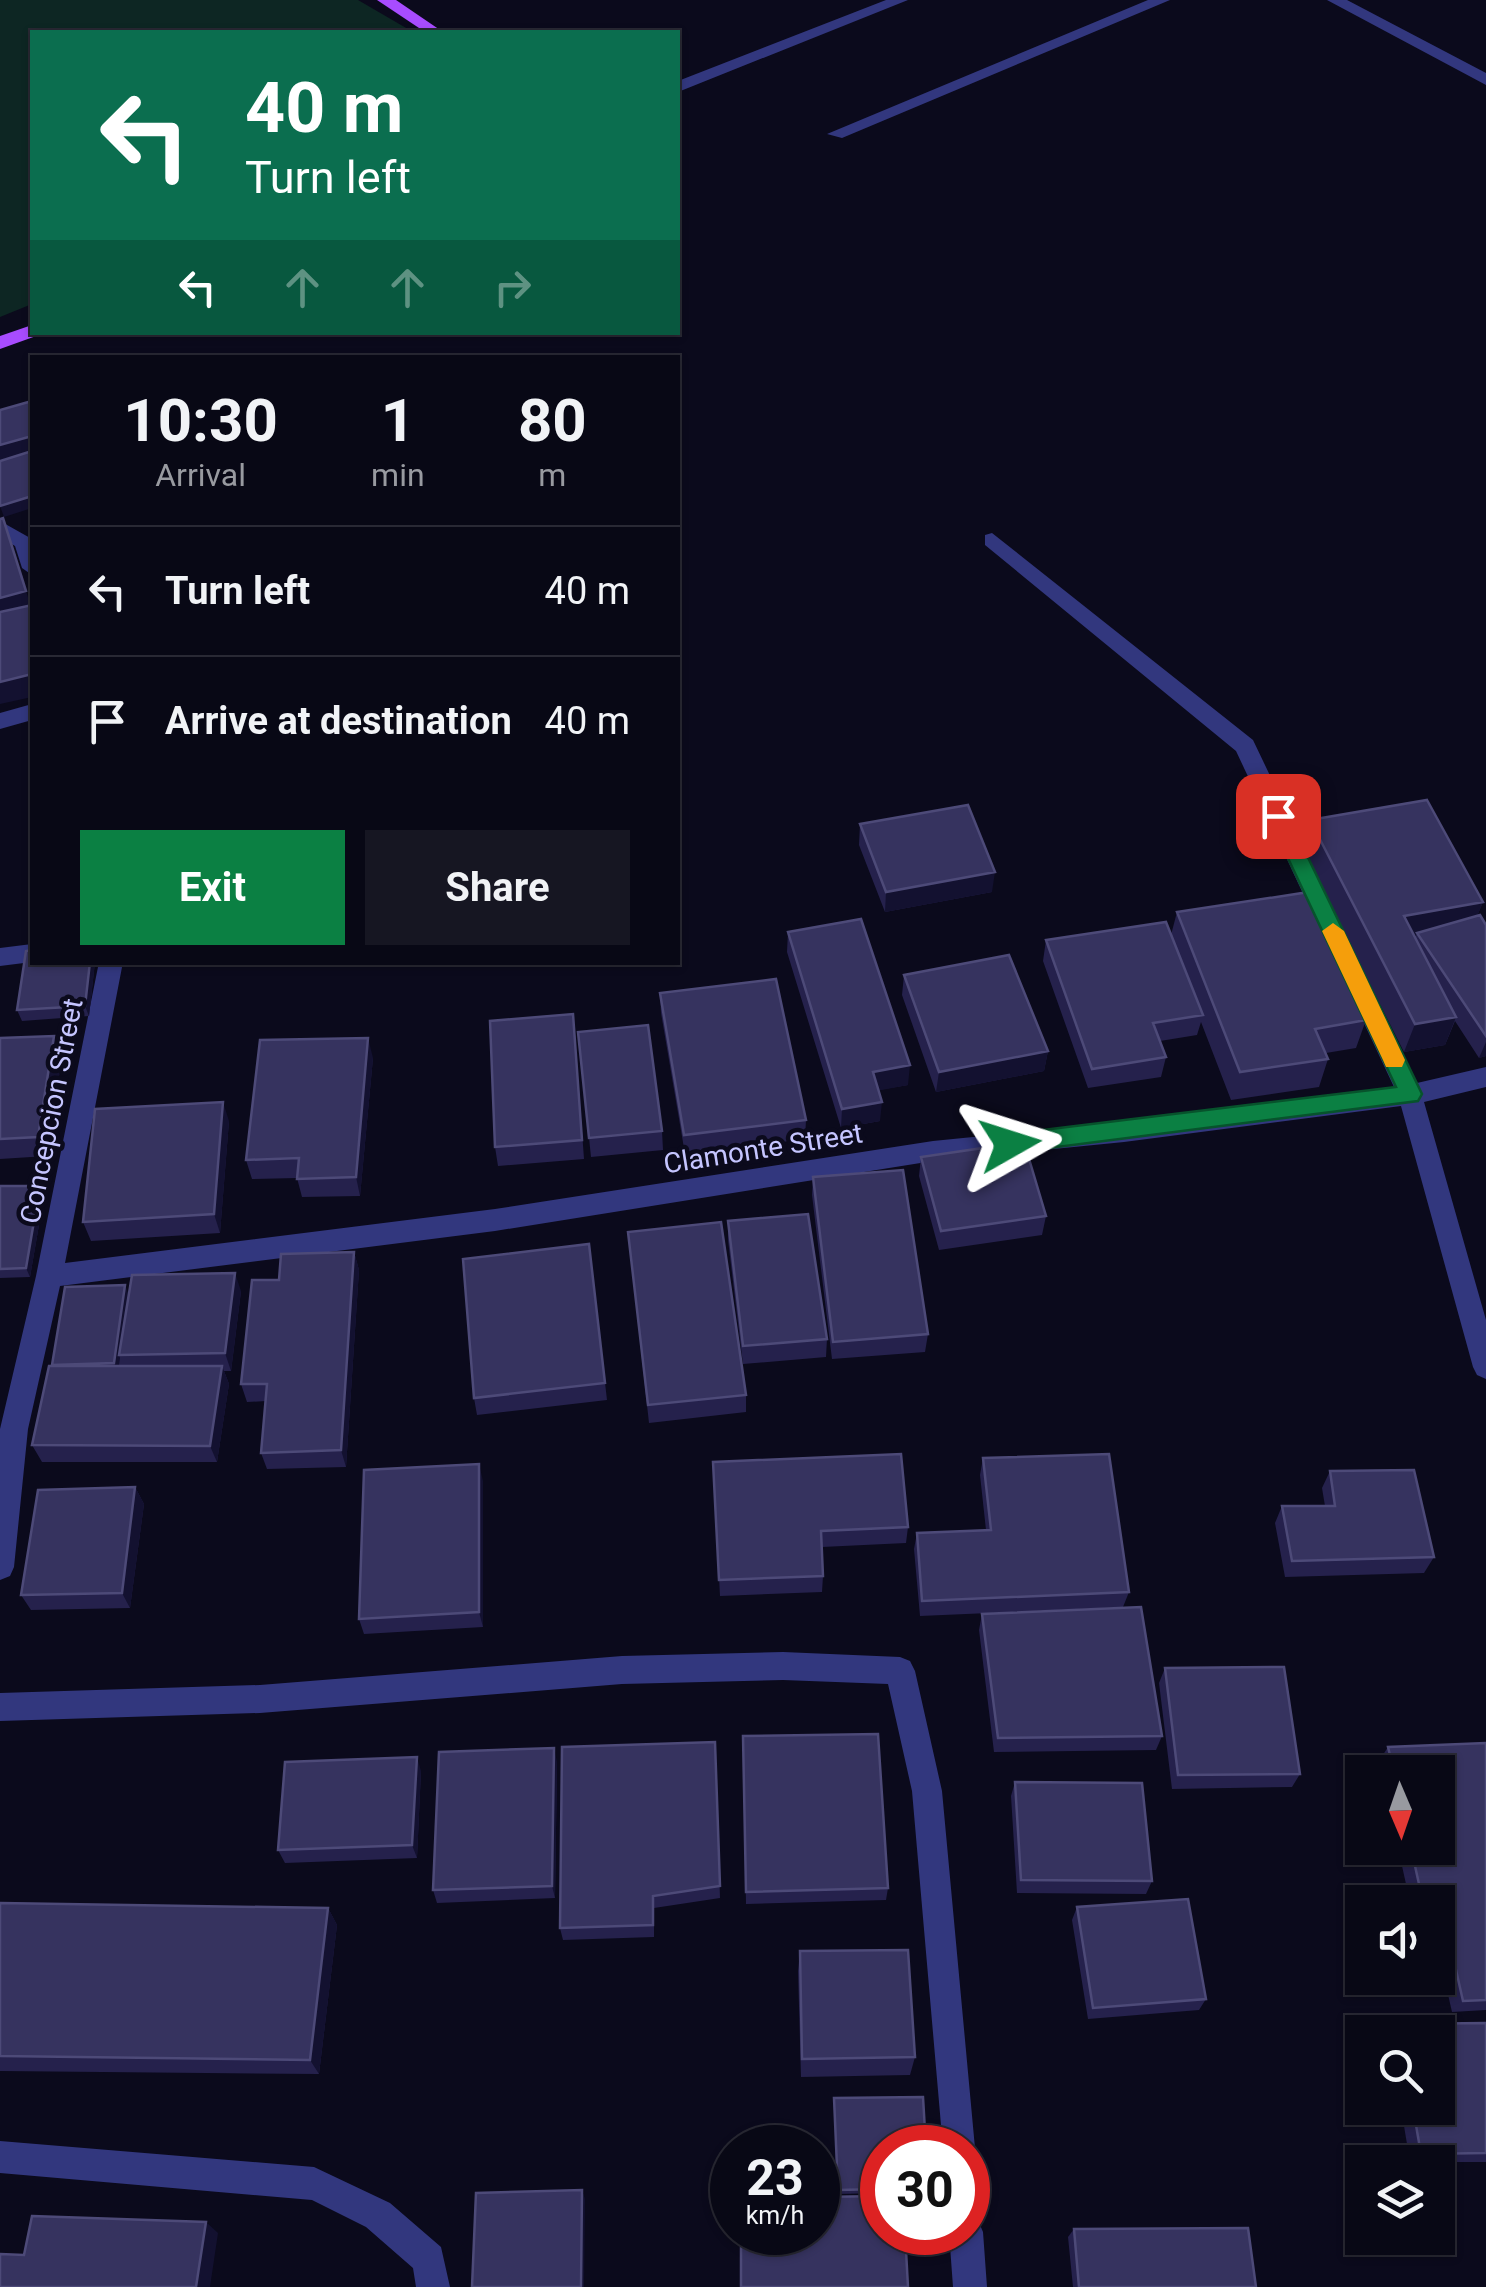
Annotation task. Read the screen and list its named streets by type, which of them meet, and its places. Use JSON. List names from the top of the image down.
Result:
{
  "streets": {
    "street": ["Concepcion Street", "Clamonte Street"]
  },
  "crossings": [
    ["Concepcion Street", "Clamonte Street"]
  ],
  "north": "bottom",
  "page": {
    "turn": ["40 m", "Turn left"],
    "eta": [
      "10:30",
      "Arrival",
      "1",
      "min",
      "80",
      "m"
    ],
    "list": [
      {
        "name": "Turn left",
        "value": "40 m"
      },
      {
        "name": "Arrive at destination",
        "value": "40 m"
      }
    ],
    "buttons": ["Exit", "Share"],
    "speed": "23 km/h",
    "limit": "30"
  }
}
